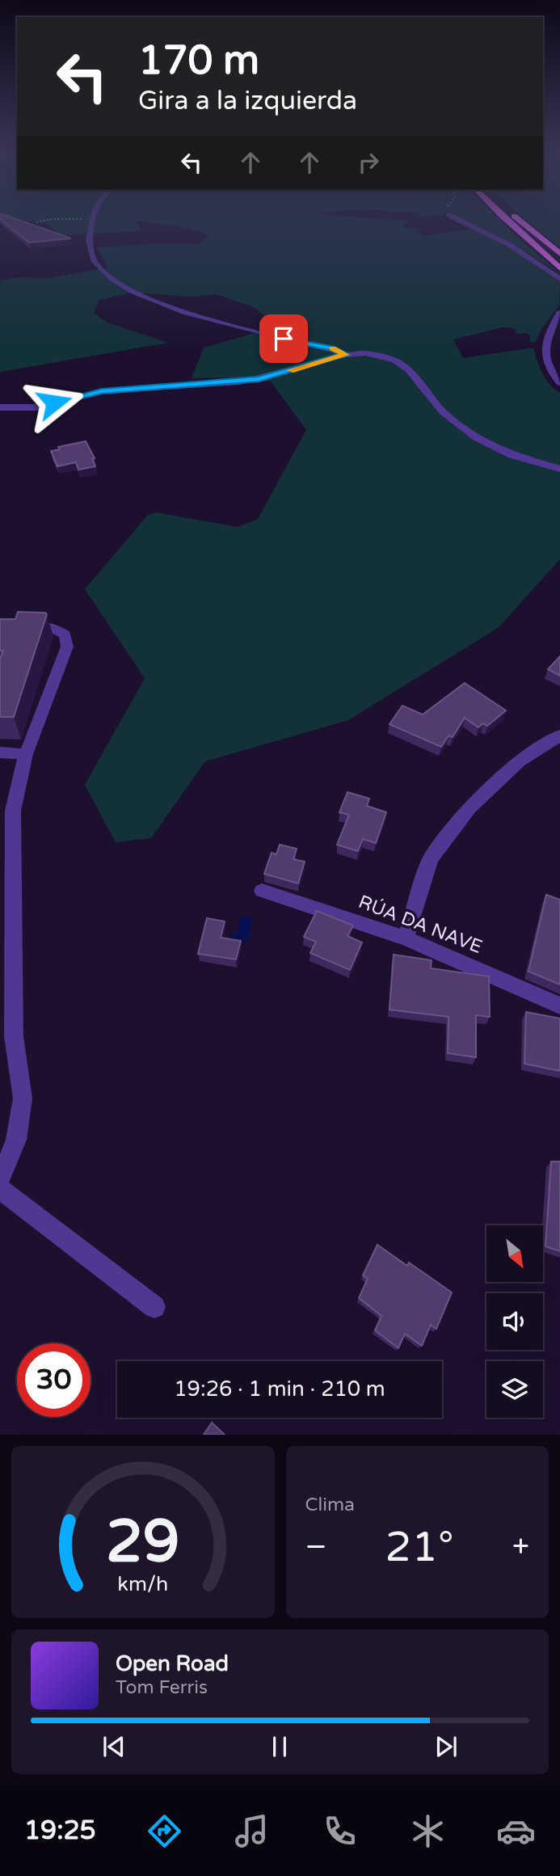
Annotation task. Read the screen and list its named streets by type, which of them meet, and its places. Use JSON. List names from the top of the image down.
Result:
{
  "streets": {
    "street": ["RÚA DA NAVE"]
  },
  "north": "bottom right",
  "page": {
    "turn": ["170 m", "Gira a la izquierda"],
    "limit": "30",
    "trip": "19:26 · 1 min · 210 m",
    "tile": "Clima",
    "heat": ["−", "21°", "+"],
    "song": ["Open Road", "Tom Ferris"],
    "tabs": "19:25",
    "gauge": ["29", "km/h"]
  }
}
